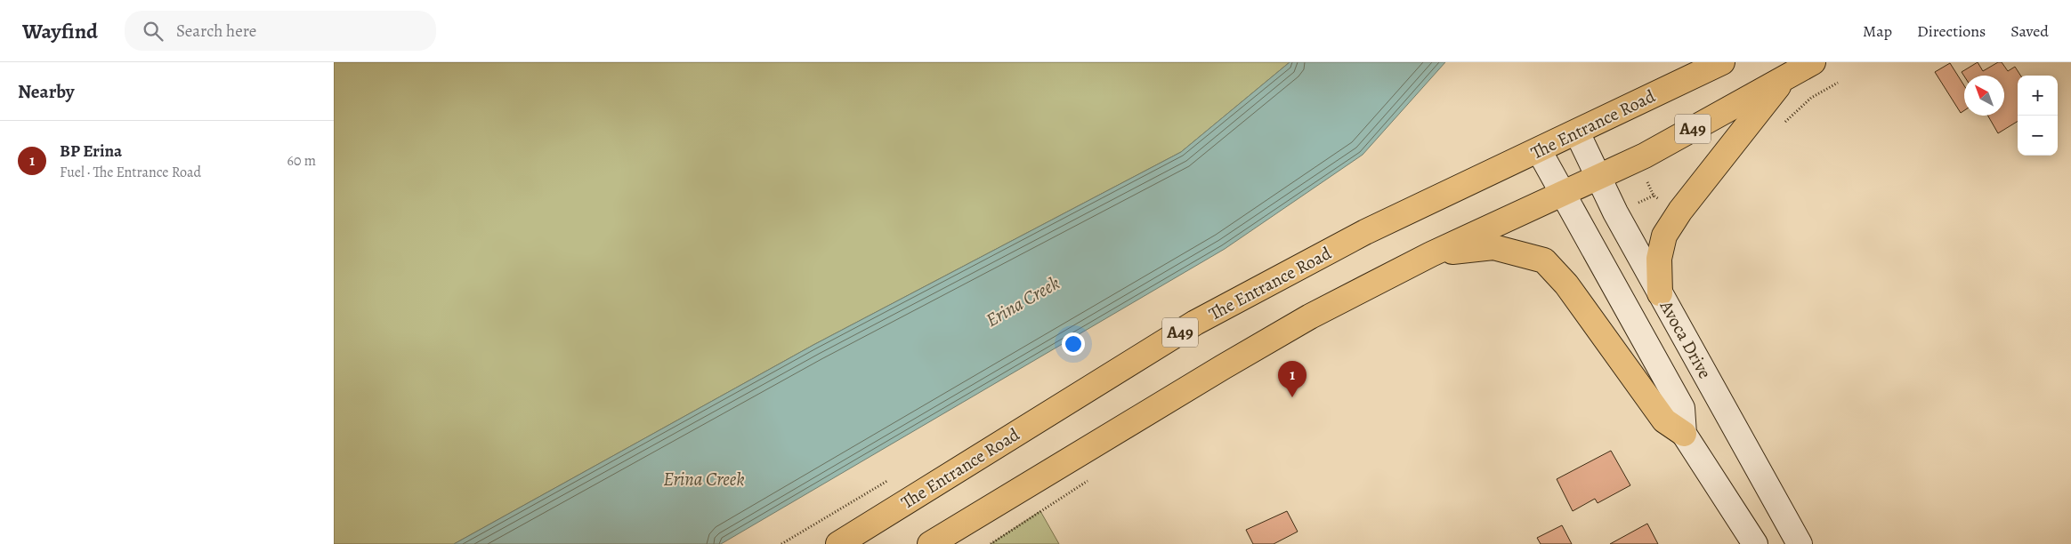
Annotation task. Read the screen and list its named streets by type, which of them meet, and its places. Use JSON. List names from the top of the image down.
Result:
{
  "streets": {
    "highway": ["The Entrance Road", "A49"],
    "main road": ["Avoca Drive"]
  },
  "crossings": [
    ["The Entrance Road", "Avoca Drive"],
    ["A49", "Avoca Drive"]
  ],
  "water": ["Erina Creek"],
  "north": "top left",
  "page": {
    "header": "Wayfind",
    "search": "Search here",
    "nav": ["Map", "Directions", "Saved"],
    "heading": "Nearby",
    "map_buttons": ["+", "−"],
    "list": [
      {
        "mark": "1",
        "name": "BP Erina",
        "note": "Fuel · The Entrance Road",
        "value": "60 m"
      }
    ],
    "pins": "1"
  }
}
